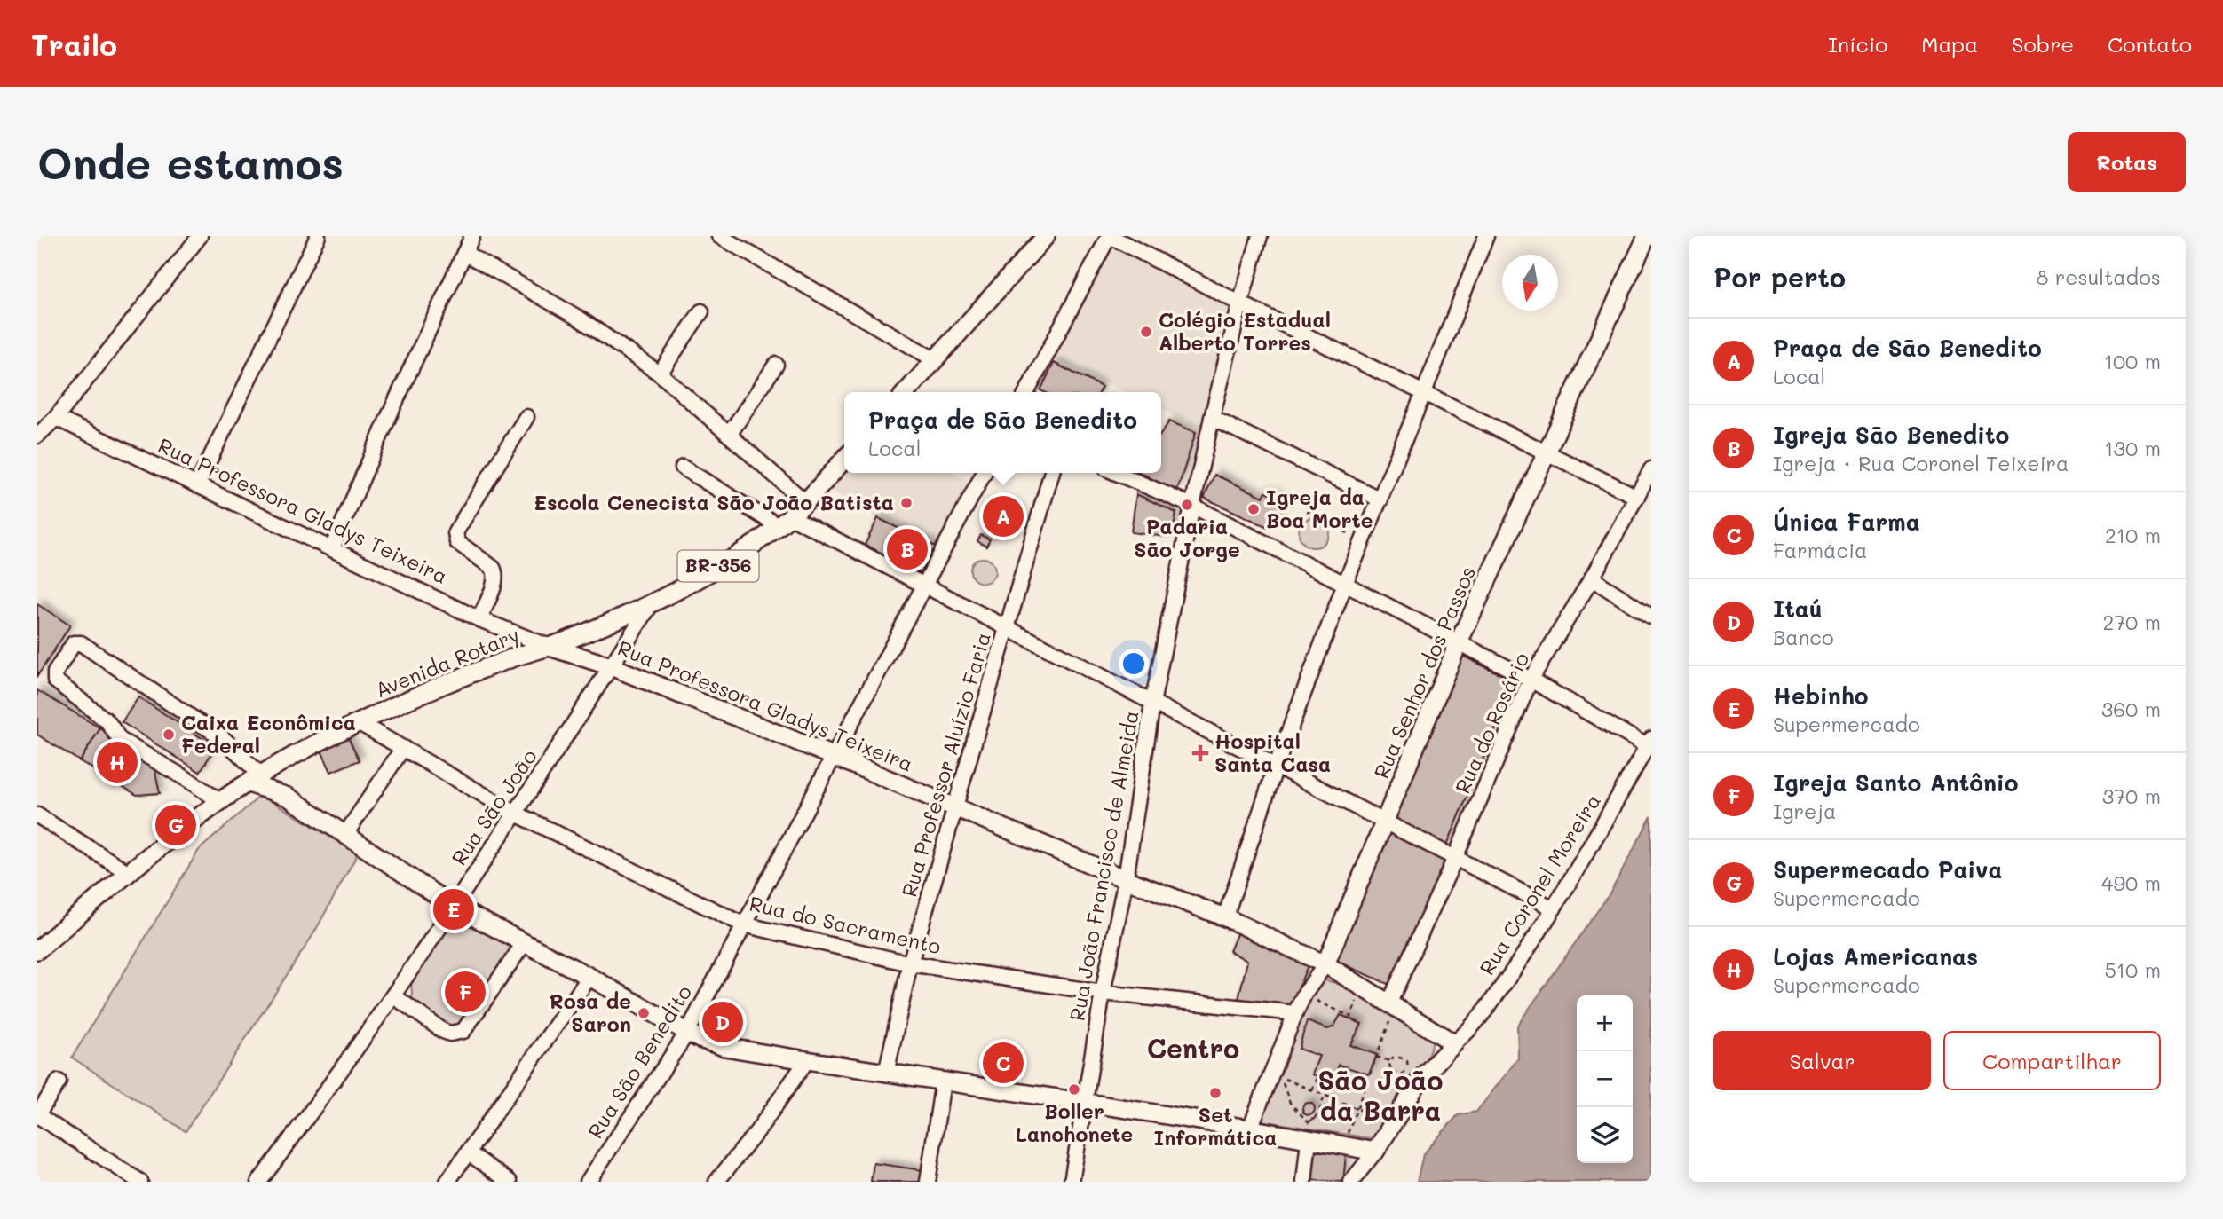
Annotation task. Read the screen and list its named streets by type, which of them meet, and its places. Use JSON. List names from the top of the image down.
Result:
{
  "streets": {
    "main road": [
      "Rua Professora Gladys Teixeira",
      "BR-356",
      "Avenida Rotary",
      "Rua Senhor dos Passos"
    ],
    "street": [
      "Rua do Rosário",
      "Rua Professor Aluízio Faria",
      "Rua São João",
      "Rua João Francisco de Almeida",
      "Rua Coronel Moreira",
      "Rua do Sacramento",
      "Rua São Benedito"
    ]
  },
  "crossings": [
    ["Rua Professora Gladys Teixeira", "Avenida Rotary"],
    ["Rua Professora Gladys Teixeira", "Rua Senhor dos Passos"],
    ["Rua Professora Gladys Teixeira", "Rua do Rosário"],
    ["Rua Professora Gladys Teixeira", "Rua Professor Aluízio Faria"],
    ["Rua Professora Gladys Teixeira", "Rua São João"],
    ["Rua Professora Gladys Teixeira", "Rua João Francisco de Almeida"],
    ["Rua Professora Gladys Teixeira", "Rua Coronel Moreira"],
    ["Rua Professora Gladys Teixeira", "Rua São Benedito"],
    ["Avenida Rotary", "Rua São João"],
    ["Avenida Rotary", "Rua do Sacramento"],
    ["Rua Senhor dos Passos", "Rua do Sacramento"],
    ["Rua Professor Aluízio Faria", "Rua do Sacramento"],
    ["Rua São João", "Rua do Sacramento"],
    ["Rua João Francisco de Almeida", "Rua do Sacramento"],
    ["Rua do Sacramento", "Rua São Benedito"]
  ],
  "districts": ["Centro", "São João da Barra"],
  "places": {
    "other": [
      "Colégio Estadual Alberto Torres",
      "Escola Cenecista São João Batista",
      "Padaria São Jorge",
      "Igreja da Boa Morte",
      "Caixa Econômica Federal",
      "Rosa de Saron",
      "Boller Lanchonete",
      "Set Informática"
    ],
    "health": ["Hospital Santa Casa"]
  },
  "north": "bottom",
  "page": {
    "header": "Trailo",
    "nav": [
      "Início",
      "Mapa",
      "Sobre",
      "Contato"
    ],
    "buttons": [
      "Rotas",
      ["Salvar", "Compartilhar"]
    ],
    "title": "Onde estamos",
    "heading": ["Por perto", "8 resultados"],
    "list": [
      {
        "mark": "A",
        "name": "Praça de São Benedito",
        "note": "Local",
        "value": "100 m"
      },
      {
        "mark": "B",
        "name": "Igreja São Benedito",
        "note": "Igreja · Rua Coronel Teixeira",
        "value": "130 m"
      },
      {
        "mark": "C",
        "name": "Única Farma",
        "note": "Farmácia",
        "value": "210 m"
      },
      {
        "mark": "D",
        "name": "Itaú",
        "note": "Banco",
        "value": "270 m"
      },
      {
        "mark": "E",
        "name": "Hebinho",
        "note": "Supermercado",
        "value": "360 m"
      },
      {
        "mark": "F",
        "name": "Igreja Santo Antônio",
        "note": "Igreja",
        "value": "370 m"
      },
      {
        "mark": "G",
        "name": "Supermecado Paiva",
        "note": "Supermercado",
        "value": "490 m"
      },
      {
        "mark": "H",
        "name": "Lojas Americanas",
        "note": "Supermercado",
        "value": "510 m"
      }
    ],
    "popup": ["Praça de São Benedito", "Local"],
    "pins": [
      "A",
      "B",
      "H",
      "G",
      "E",
      "F",
      "D",
      "C"
    ],
    "map_buttons": ["+", "−"]
  }
}
